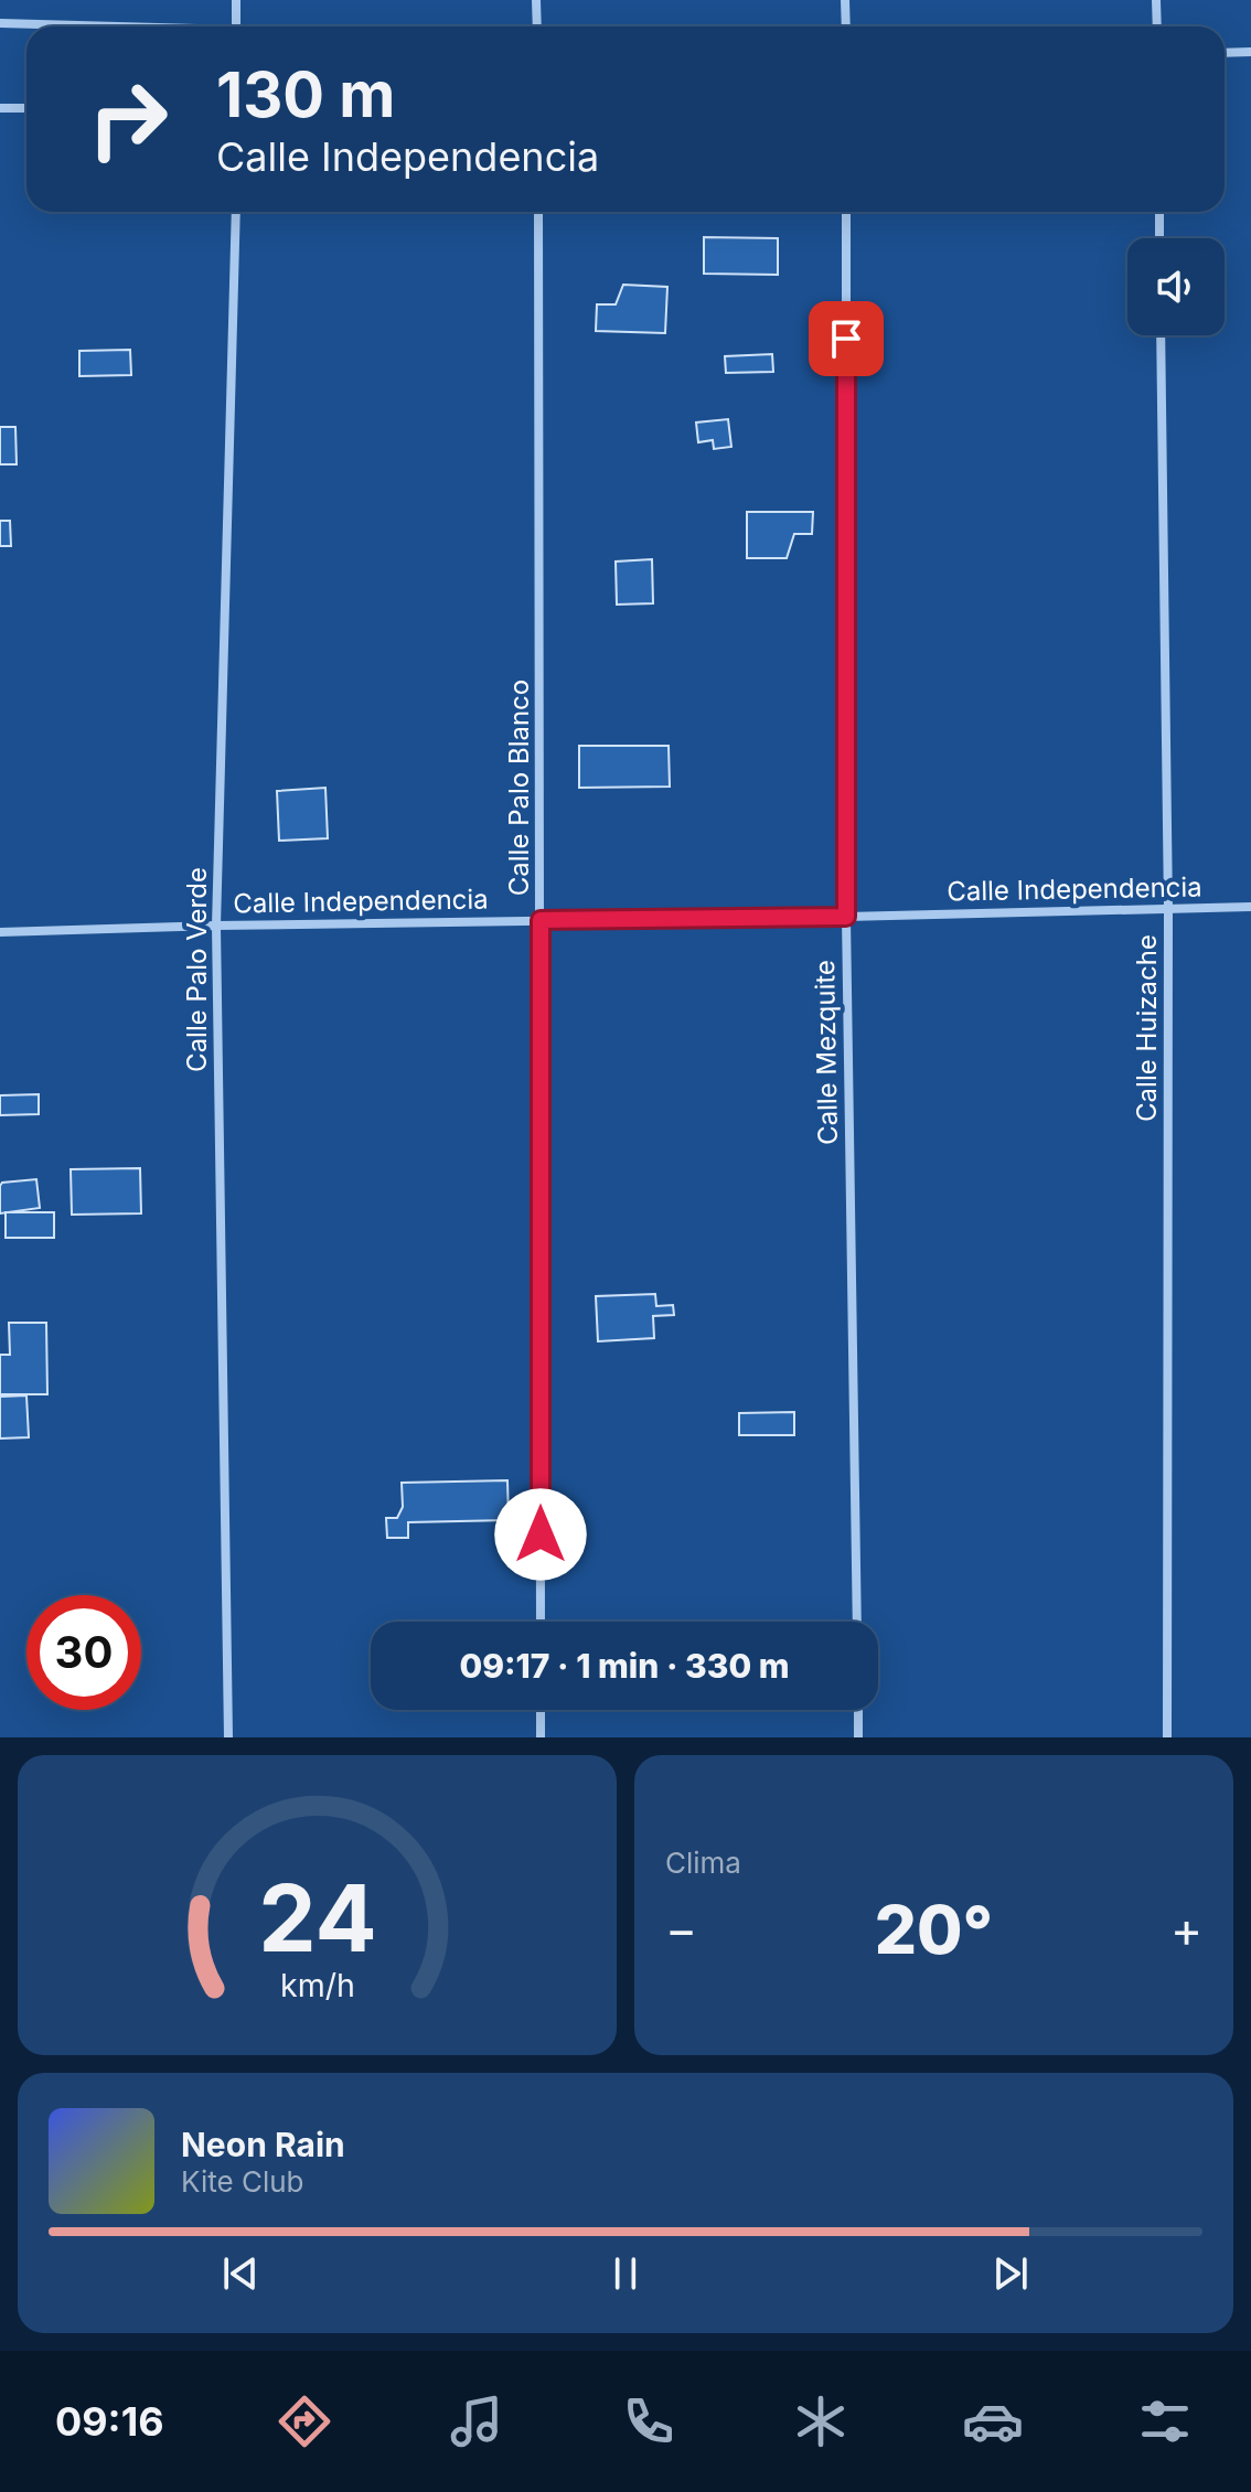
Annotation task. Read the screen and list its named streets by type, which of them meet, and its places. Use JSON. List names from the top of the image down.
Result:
{
  "streets": {
    "street": [
      "Calle Palo Blanco",
      "Calle Independencia",
      "Calle Palo Verde",
      "Calle Huizache",
      "Calle Mezquite"
    ]
  },
  "crossings": [
    ["Calle Palo Blanco", "Calle Independencia"],
    ["Calle Independencia", "Calle Palo Verde"],
    ["Calle Independencia", "Calle Huizache"],
    ["Calle Independencia", "Calle Mezquite"]
  ],
  "page": {
    "turn": ["130 m", "Calle Independencia"],
    "limit": "30",
    "trip": "09:17 · 1 min · 330 m",
    "tile": "Clima",
    "heat": ["−", "20°", "+"],
    "song": ["Neon Rain", "Kite Club"],
    "tabs": "09:16",
    "gauge": ["24", "km/h"]
  }
}
